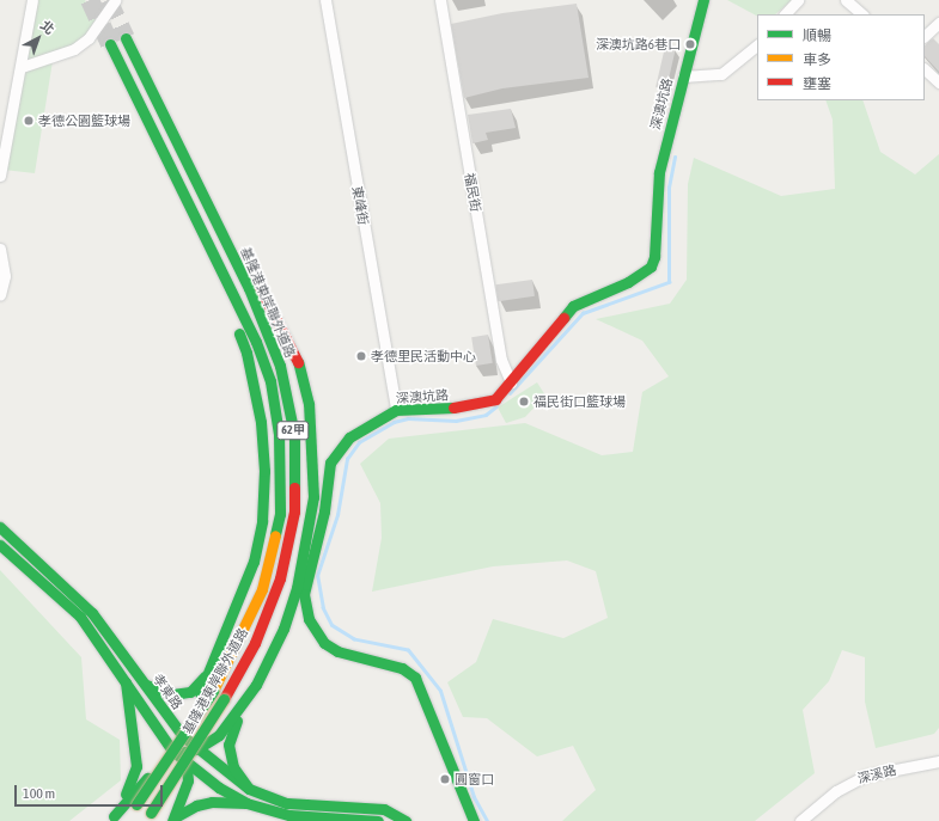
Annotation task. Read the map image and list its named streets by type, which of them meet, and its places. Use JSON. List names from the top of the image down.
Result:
{
  "streets": {
    "main road": [
      "深澳坑路",
      "基隆港東岸聯外道路",
      "62甲",
      "孝東路"
    ],
    "street": ["福民街", "東峰街", "深溪路"]
  },
  "crossings": [
    ["深澳坑路", "福民街"],
    ["深澳坑路", "東峰街"]
  ],
  "places": [
    "深澳坑路6巷口",
    "孝德公園籃球場",
    "孝德里民活動中心",
    "福民街口籃球場",
    "圓窗口"
  ],
  "legend": ["順暢", "車多", "壅塞"],
  "scale_bar": "100 m",
  "north": "top right"
}
